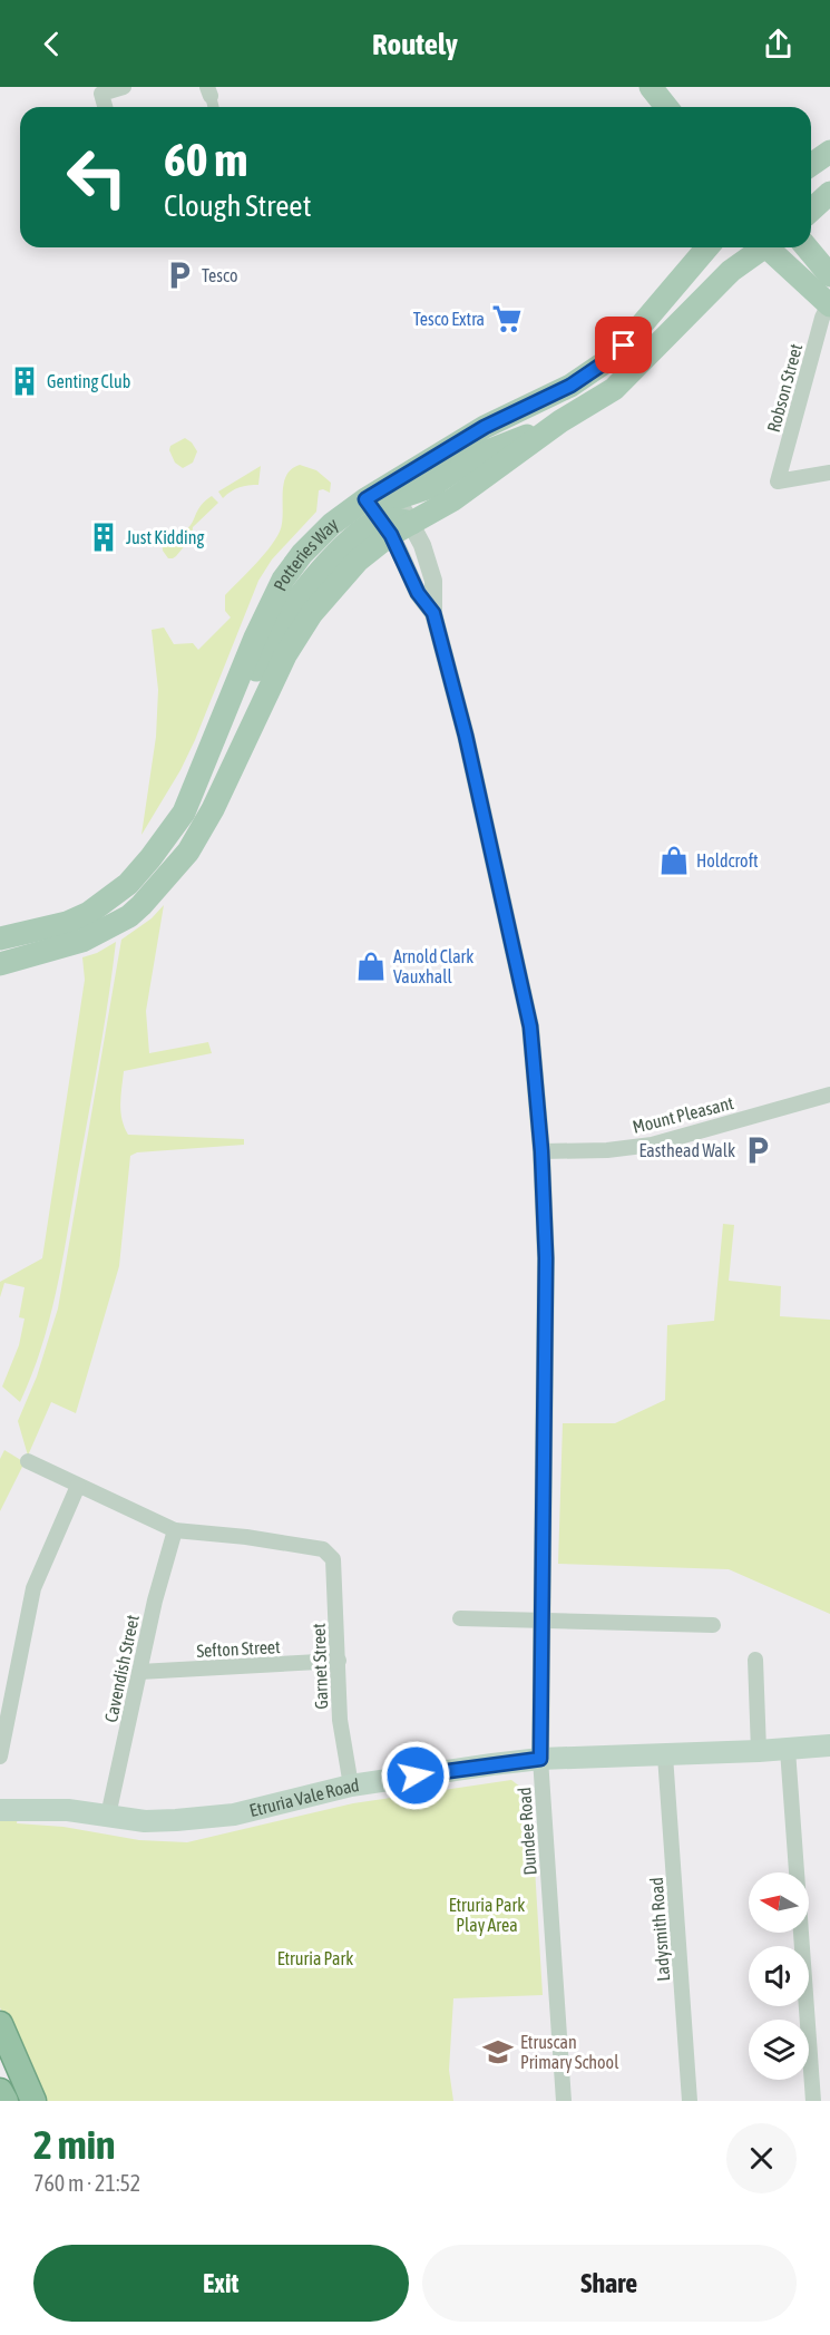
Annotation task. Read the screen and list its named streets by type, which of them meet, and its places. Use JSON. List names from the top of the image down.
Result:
{
  "streets": {
    "main road": ["Potteries Way", "Etruria Vale Road"],
    "street": [
      "Robson Street",
      "Mount Pleasant",
      "Sefton Street",
      "Garnet Street",
      "Cavendish Street",
      "Dundee Road",
      "Ladysmith Road"
    ]
  },
  "crossings": [
    ["Sefton Street", "Garnet Street"],
    ["Sefton Street", "Cavendish Street"],
    ["Garnet Street", "Cavendish Street"],
    ["Garnet Street", "Etruria Vale Road"],
    ["Cavendish Street", "Etruria Vale Road"],
    ["Etruria Vale Road", "Dundee Road"],
    ["Etruria Vale Road", "Ladysmith Road"]
  ],
  "parks": ["Etruria Park Play Area", "Etruria Park"],
  "places": {
    "parking": ["Tesco", "Easthead Walk"],
    "supermarket": ["Tesco Extra"],
    "building": ["Genting Club", "Just Kidding"],
    "shop": ["Holdcroft", "Arnold Clark Vauxhall"],
    "school or university": ["Etruscan Primary School"]
  },
  "north": "left",
  "page": {
    "header": "Routely",
    "turn": ["60 m", "Clough Street"],
    "heading": ["2 min", "760 m · 21:52"],
    "buttons": ["Exit", "Share"]
  }
}
